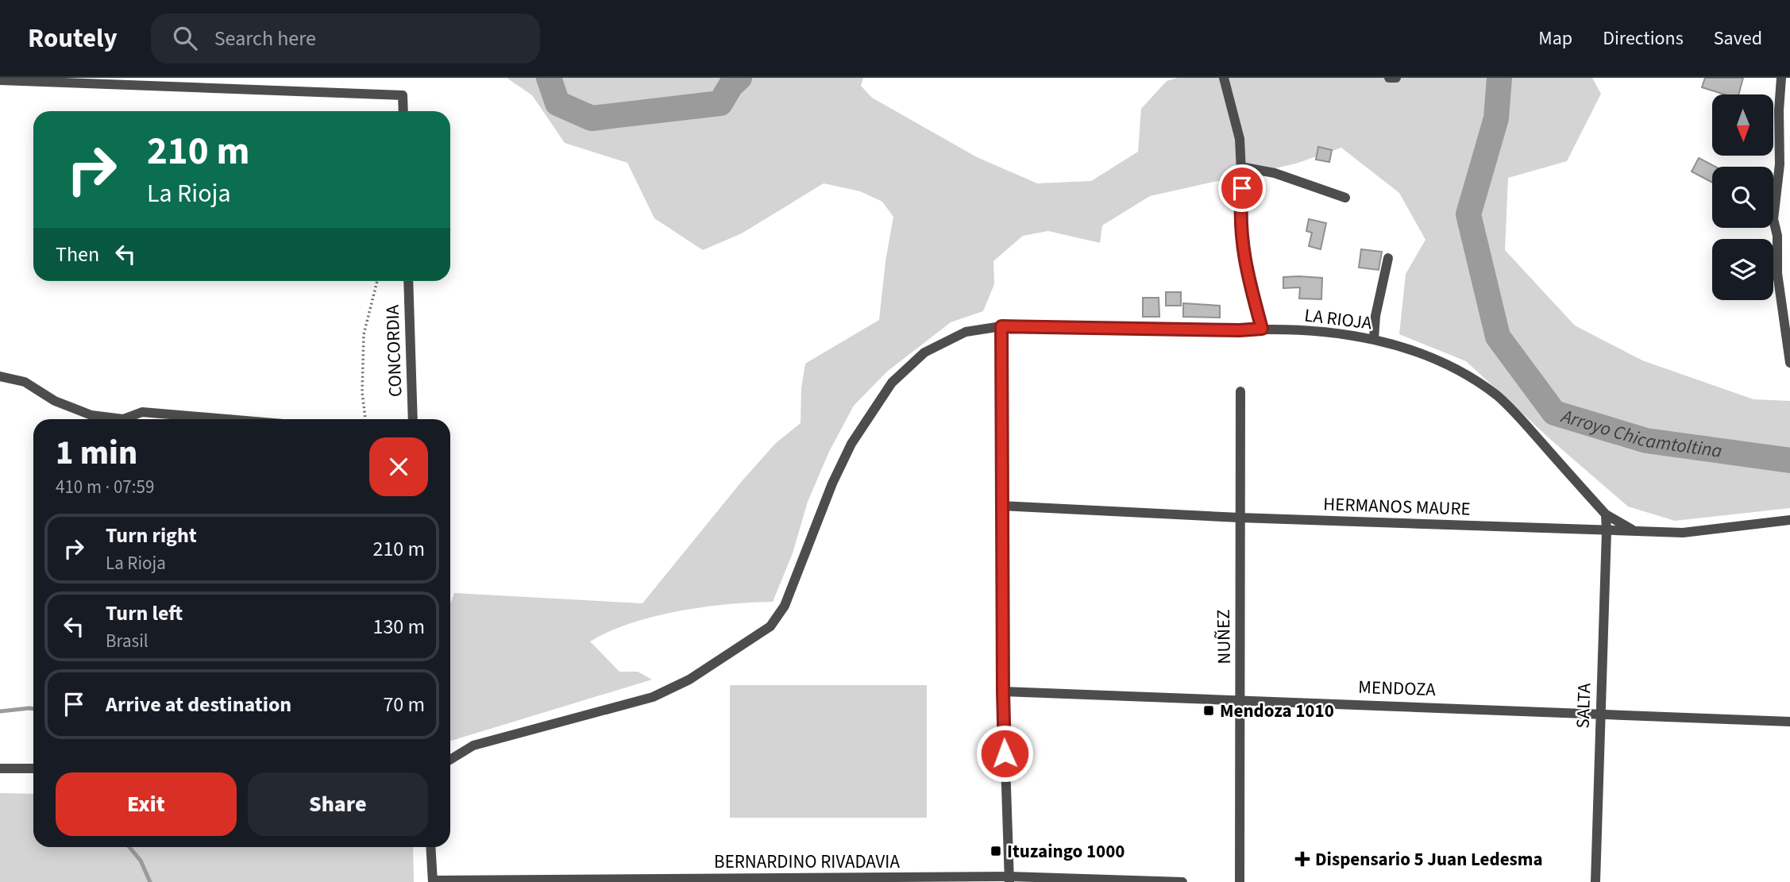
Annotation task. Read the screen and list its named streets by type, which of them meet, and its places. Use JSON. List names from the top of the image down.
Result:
{
  "streets": {
    "street": [
      "LA RIOJA",
      "CONCORDIA",
      "HERMANOS MAURE",
      "NUÑEZ",
      "MENDOZA",
      "SALTA",
      "BERNARDINO RIVADAVIA"
    ]
  },
  "crossings": [
    ["LA RIOJA", "HERMANOS MAURE"],
    ["HERMANOS MAURE", "NUÑEZ"],
    ["HERMANOS MAURE", "SALTA"],
    ["NUÑEZ", "MENDOZA"],
    ["MENDOZA", "SALTA"]
  ],
  "water": ["Arroyo Chicamtoltina"],
  "places": {
    "transit": ["Mendoza 1010", "Ituzaingo 1000"],
    "health": ["Dispensario 5 Juan Ledesma"]
  },
  "north": "bottom",
  "page": {
    "header": "Routely",
    "search": "Search here",
    "nav": ["Map", "Directions", "Saved"],
    "turn": ["210 m", "La Rioja"],
    "then": "Then",
    "heading": ["1 min", "410 m · 07:59"],
    "list": [
      {
        "name": "Turn right",
        "note": "La Rioja",
        "value": "210 m"
      },
      {
        "name": "Turn left",
        "note": "Brasil",
        "value": "130 m"
      },
      {
        "name": "Arrive at destination",
        "value": "70 m"
      }
    ],
    "buttons": ["Exit", "Share"]
  }
}
